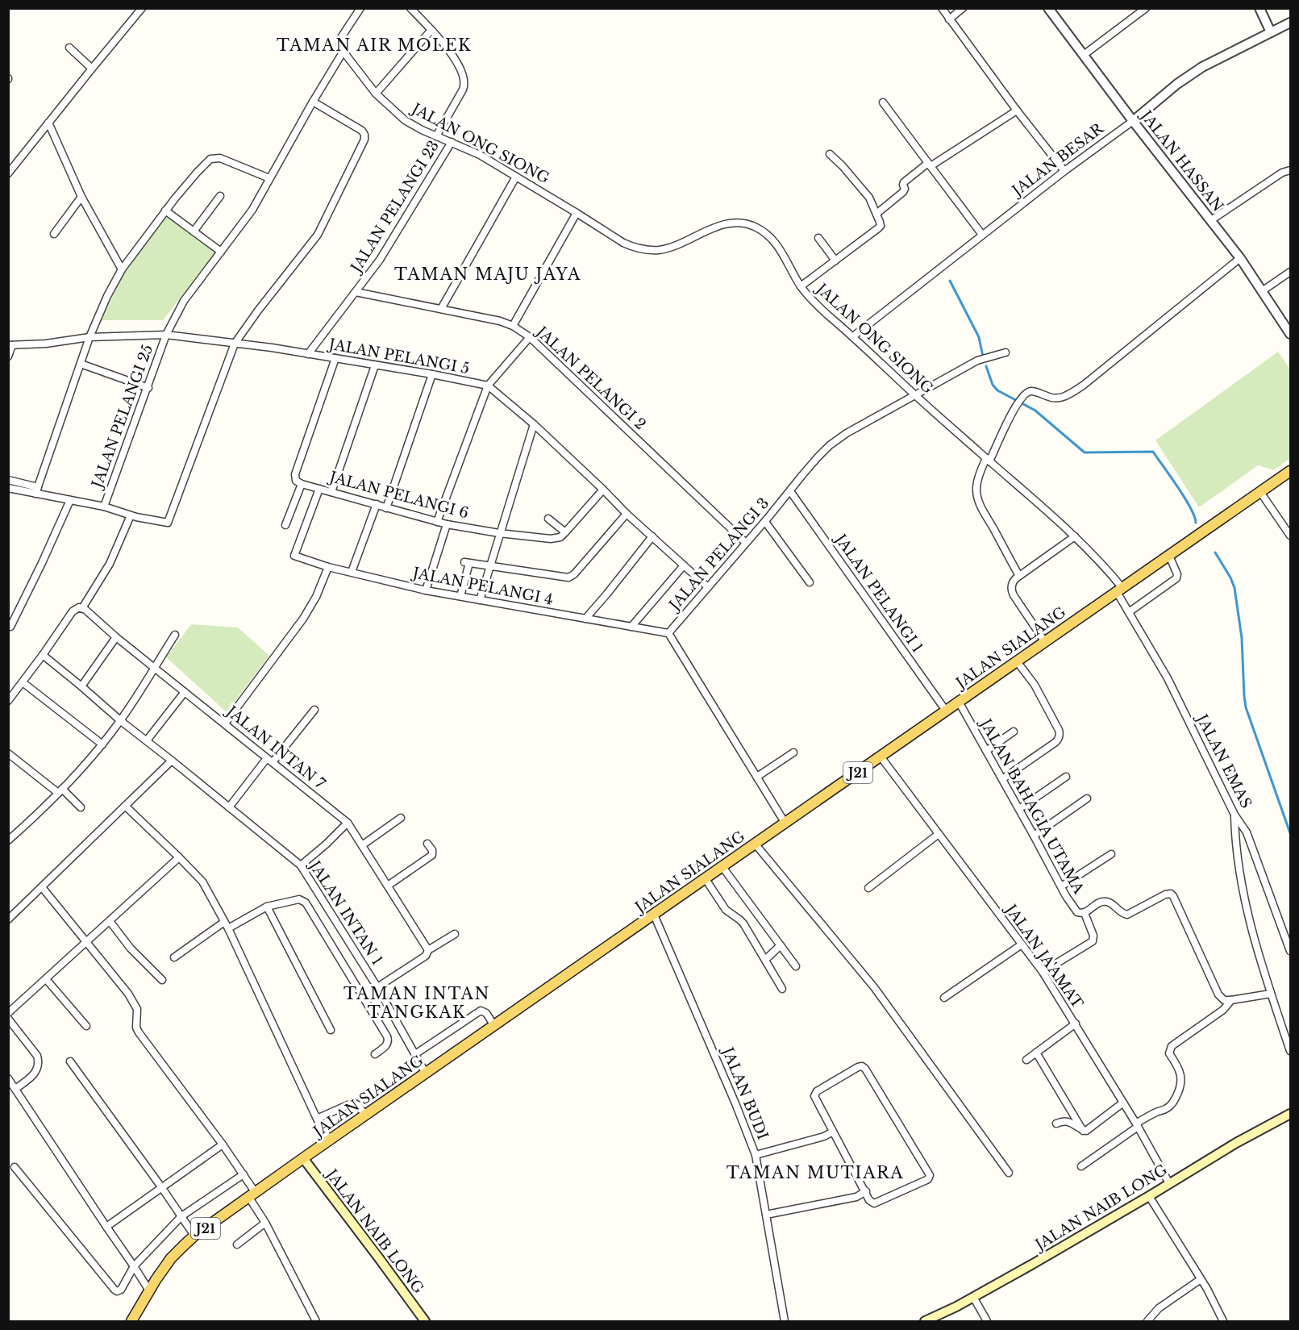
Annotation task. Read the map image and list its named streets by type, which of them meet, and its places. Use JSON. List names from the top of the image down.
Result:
{
  "streets": {
    "main road": ["JALAN SIALANG", "J21", "JALAN NAIB LONG"],
    "street": [
      "JALAN ONG SIONG",
      "JALAN BESAR",
      "JALAN HASSAN",
      "JALAN PELANGI 23",
      "JALAN PELANGI 5",
      "JALAN PELANGI 2",
      "JALAN PELANGI 25",
      "JALAN PELANGI 6",
      "JALAN PELANGI 3",
      "JALAN PELANGI 4",
      "JALAN PELANGI 1",
      "JALAN INTAN 7",
      "JALAN EMAS",
      "JALAN BAHAGIA UTAMA",
      "JALAN INTAN 1",
      "JALAN JA'AMAT",
      "JALAN BUDI"
    ]
  },
  "crossings": [
    ["JALAN ONG SIONG", "JALAN BESAR"],
    ["JALAN ONG SIONG", "JALAN PELANGI 23"],
    ["JALAN ONG SIONG", "JALAN PELANGI 25"],
    ["JALAN ONG SIONG", "JALAN PELANGI 3"],
    ["JALAN ONG SIONG", "JALAN SIALANG"],
    ["JALAN ONG SIONG", "JALAN EMAS"],
    ["JALAN BESAR", "JALAN HASSAN"],
    ["JALAN PELANGI 23", "JALAN PELANGI 5"],
    ["JALAN PELANGI 23", "JALAN PELANGI 2"],
    ["JALAN PELANGI 5", "JALAN PELANGI 25"],
    ["JALAN PELANGI 5", "JALAN PELANGI 3"],
    ["JALAN PELANGI 2", "JALAN PELANGI 3"],
    ["JALAN PELANGI 6", "JALAN PELANGI 4"],
    ["JALAN PELANGI 3", "JALAN PELANGI 4"],
    ["JALAN PELANGI 3", "JALAN PELANGI 1"],
    ["JALAN PELANGI 1", "JALAN SIALANG"],
    ["JALAN SIALANG", "JALAN EMAS"],
    ["JALAN SIALANG", "JALAN BAHAGIA UTAMA"],
    ["JALAN SIALANG", "JALAN INTAN 1"],
    ["JALAN SIALANG", "JALAN JA'AMAT"],
    ["JALAN SIALANG", "JALAN BUDI"],
    ["JALAN SIALANG", "JALAN NAIB LONG"],
    ["JALAN JA'AMAT", "JALAN NAIB LONG"]
  ],
  "districts": [
    "TAMAN AIR MOLEK",
    "TAMAN MAJU JAYA",
    "TAMAN INTAN TANGKAK",
    "TAMAN MUTIARA"
  ]
}
